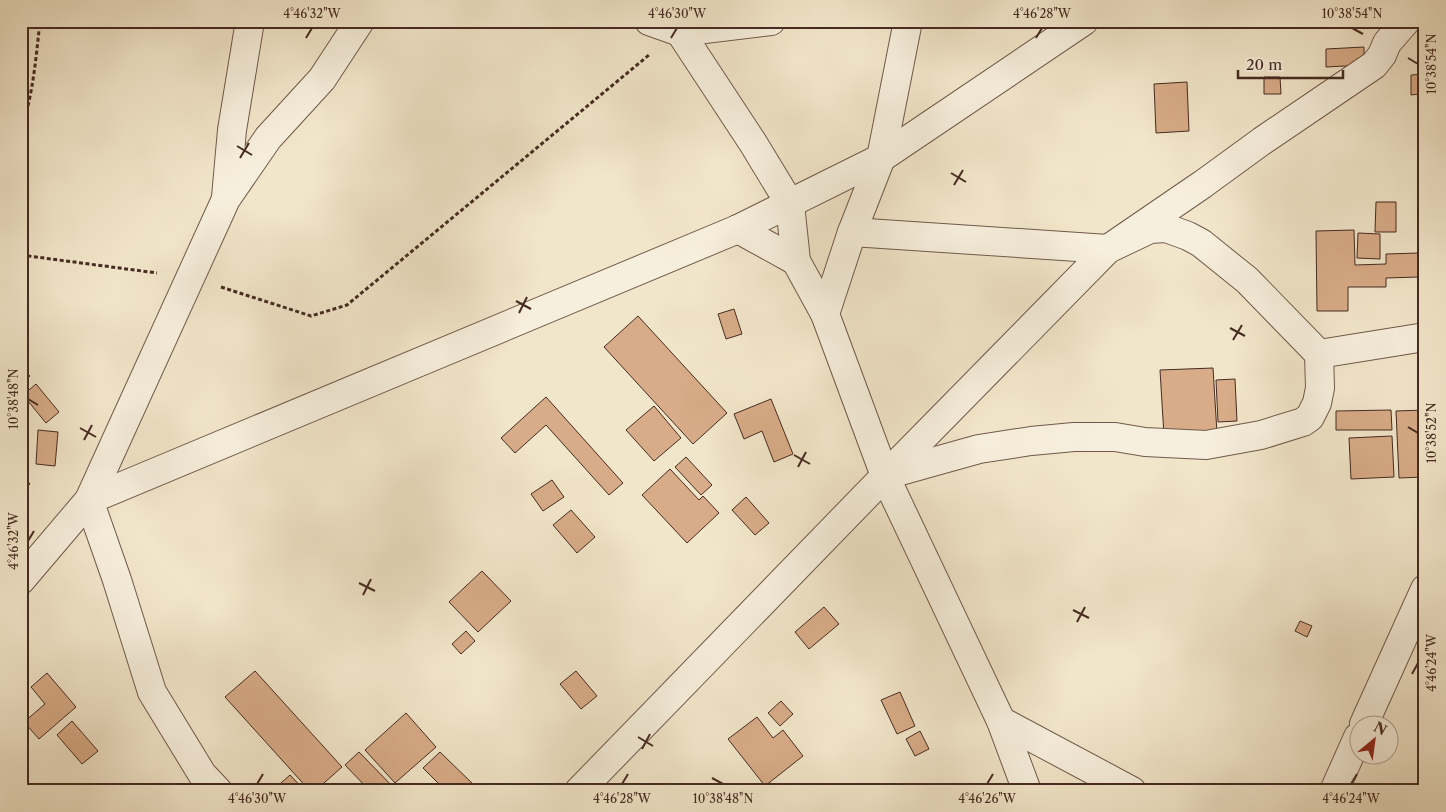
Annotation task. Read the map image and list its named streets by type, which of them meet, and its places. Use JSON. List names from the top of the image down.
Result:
{
  "scale_bar": "20 m",
  "north": "top right",
  "coordinates": [
    "4°46'32\"W",
    "4°46'30\"W",
    "4°46'28\"W",
    "10°38'54\"N",
    "10°38'48\"N",
    "10°38'52\"N",
    "4°46'24\"W",
    "4°46'26\"W"
  ]
}
